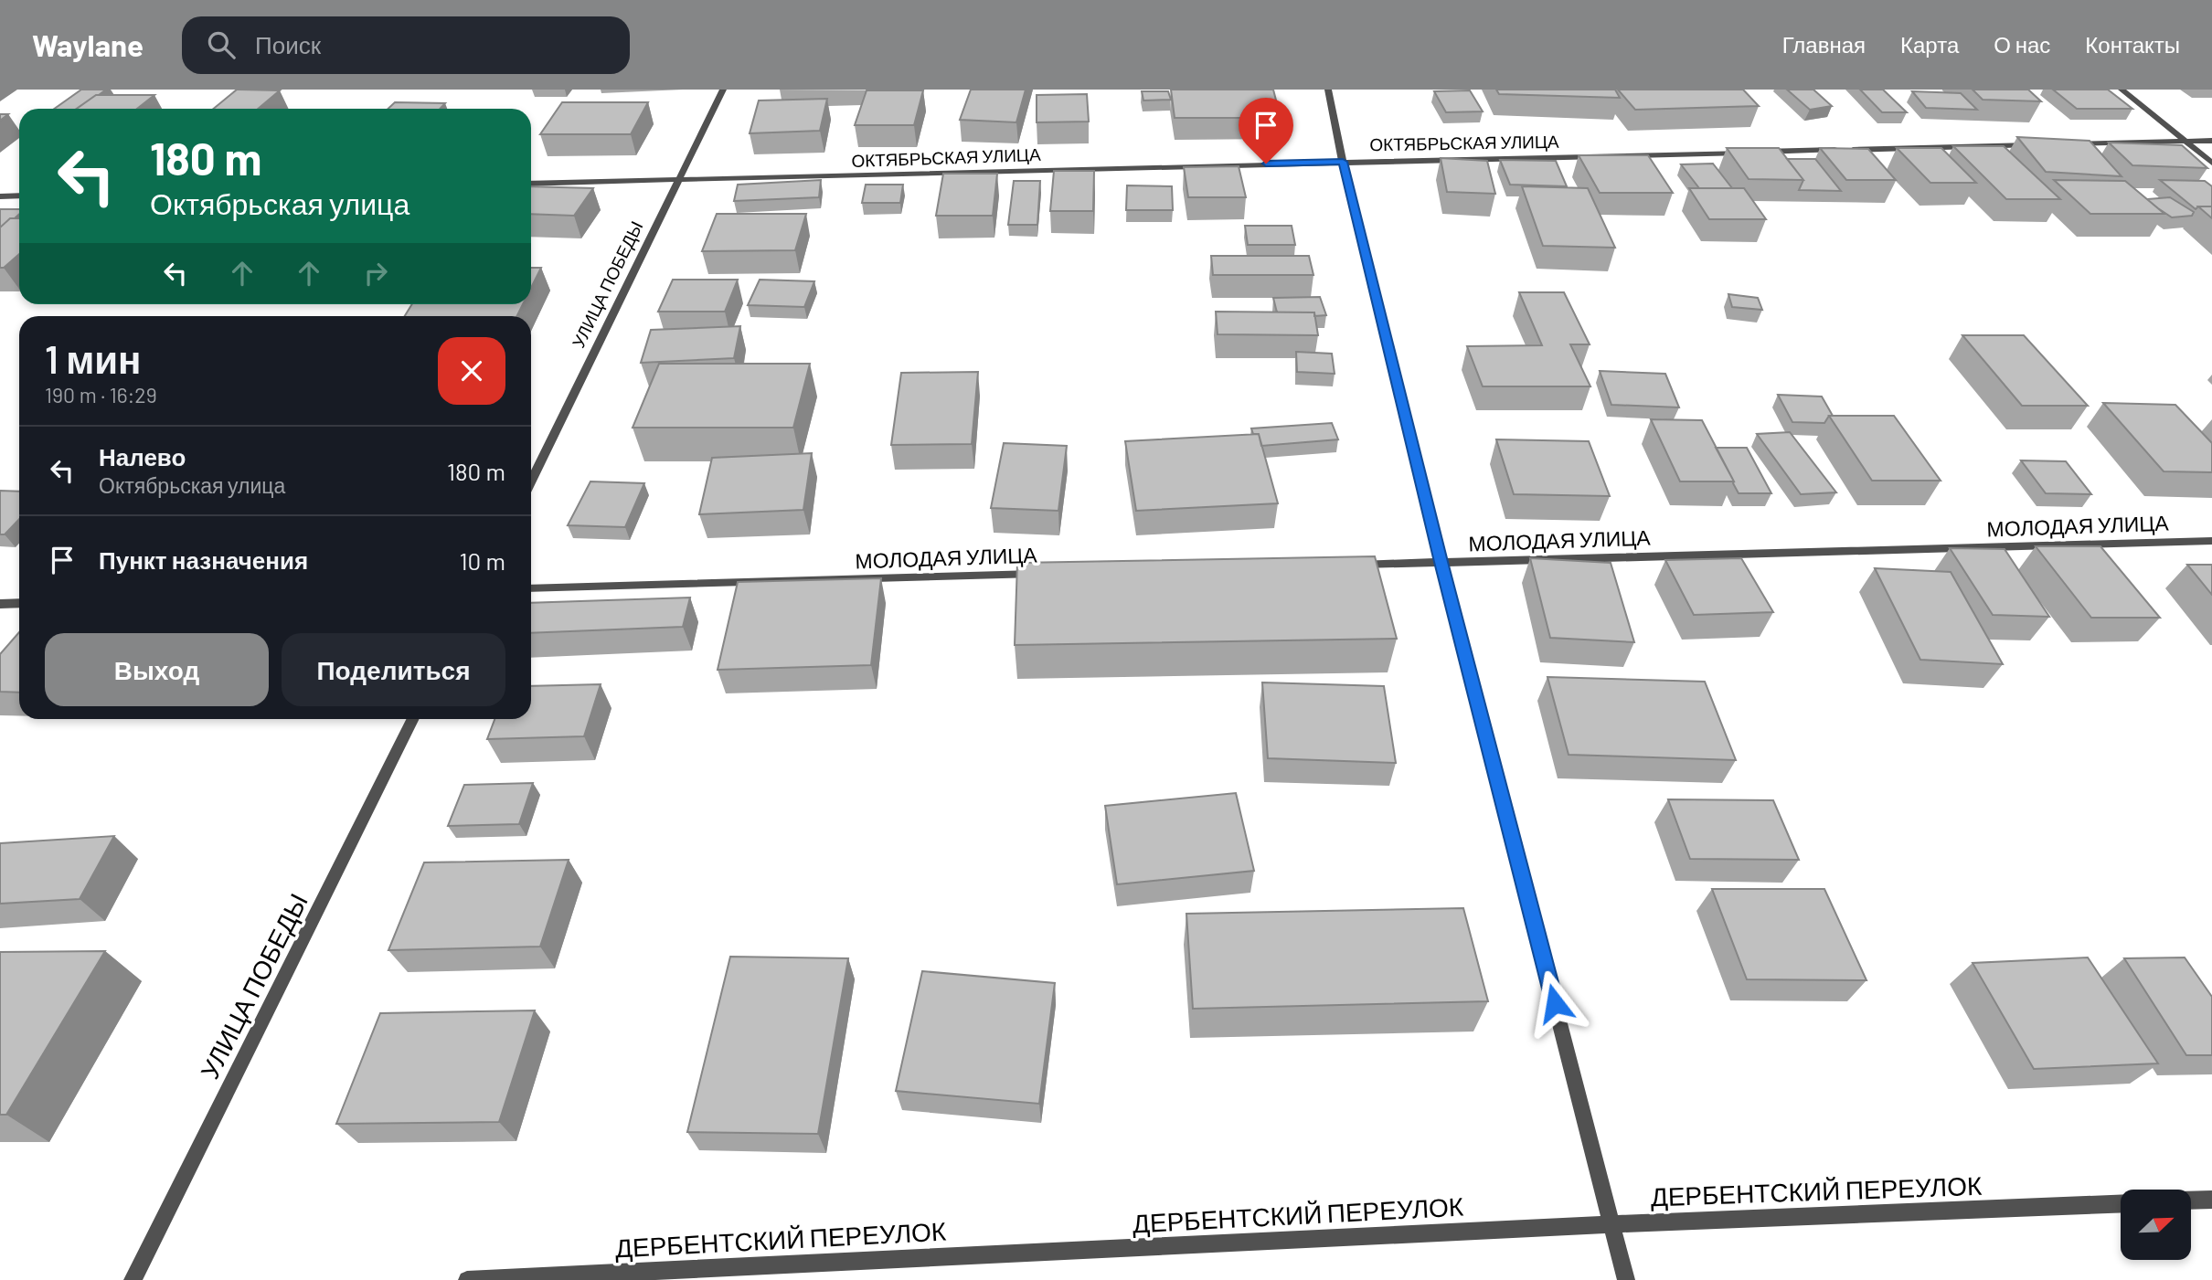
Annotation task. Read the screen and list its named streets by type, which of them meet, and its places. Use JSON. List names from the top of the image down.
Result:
{
  "streets": {
    "street": [
      "ОКТЯБРЬСКАЯ УЛИЦА",
      "УЛИЦА ПОБЕДЫ",
      "МОЛОДАЯ УЛИЦА",
      "ДЕРБЕНТСКИЙ ПЕРЕУЛОК"
    ]
  },
  "crossings": [
    ["ОКТЯБРЬСКАЯ УЛИЦА", "УЛИЦА ПОБЕДЫ"]
  ],
  "north": "top right",
  "page": {
    "header": "Waylane",
    "search": "Поиск",
    "nav": [
      "Главная",
      "Карта",
      "О нас",
      "Контакты"
    ],
    "turn": ["180 m", "Октябрьская улица"],
    "heading": ["1 мин", "190 m · 16:29"],
    "list": [
      {
        "name": "Налево",
        "note": "Октябрьская улица",
        "value": "180 m"
      },
      {
        "name": "Пункт назначения",
        "value": "10 m"
      }
    ],
    "buttons": ["Выход", "Поделиться"]
  }
}
